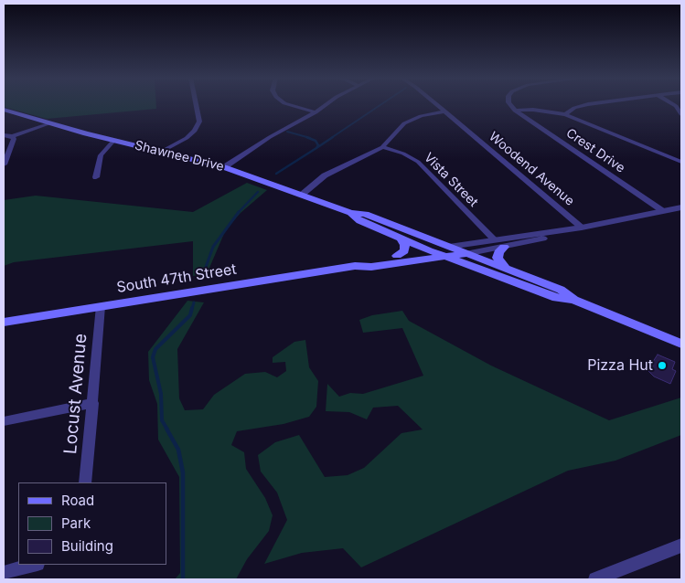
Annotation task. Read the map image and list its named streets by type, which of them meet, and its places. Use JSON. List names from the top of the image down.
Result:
{
  "streets": {
    "main road": ["Shawnee Drive", "South 47th Street"],
    "street": [
      "Crest Drive",
      "Woodend Avenue",
      "Vista Street",
      "Locust Avenue"
    ]
  },
  "crossings": [
    ["Crest Drive", "South 47th Street"],
    ["Shawnee Drive", "South 47th Street"],
    ["Woodend Avenue", "South 47th Street"],
    ["Vista Street", "South 47th Street"],
    ["South 47th Street", "Locust Avenue"]
  ],
  "places": ["Pizza Hut"],
  "legend": ["Road", "Park", "Building"]
}
